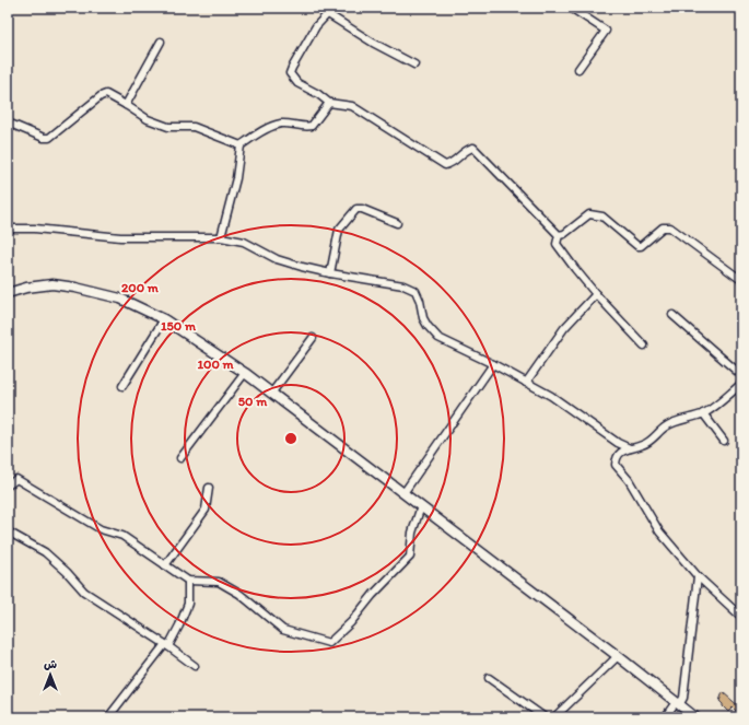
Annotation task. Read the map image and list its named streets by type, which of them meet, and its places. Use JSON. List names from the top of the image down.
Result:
{
  "north": "top",
  "rings": [
    "200 m",
    "150 m",
    "100 m",
    "50 m"
  ]
}
